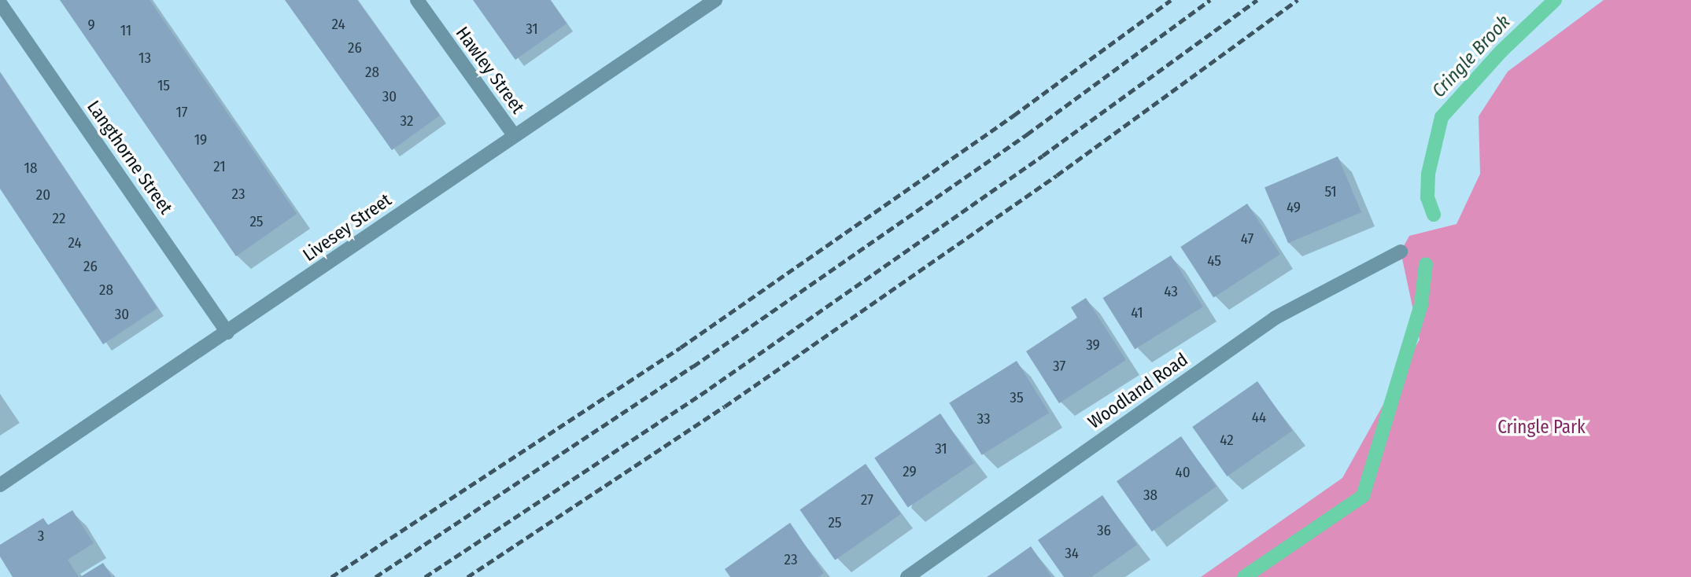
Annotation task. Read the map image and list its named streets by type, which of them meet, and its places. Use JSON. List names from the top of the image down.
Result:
{
  "streets": {
    "street": [
      "Hawley Street",
      "Langthorne Street",
      "Livesey Street",
      "Woodland Road"
    ]
  },
  "crossings": [
    ["Hawley Street", "Livesey Street"],
    ["Langthorne Street", "Livesey Street"]
  ],
  "water": ["Cringle Brook"],
  "parks": ["Cringle Park"],
  "house_numbers": [
    "24",
    "9",
    "31",
    "11",
    "26",
    "13",
    "28",
    "15",
    "30",
    "17",
    "32",
    "19",
    "21",
    "18",
    "51",
    "23",
    "20",
    "49",
    "22",
    "25",
    "47",
    "24",
    "45",
    "26",
    "28",
    "43",
    "41",
    "30",
    "39",
    "37",
    "35",
    "44",
    "33",
    "42",
    "31",
    "29",
    "40",
    "38",
    "27",
    "25",
    "36",
    "3",
    "34",
    "23"
  ]
}
